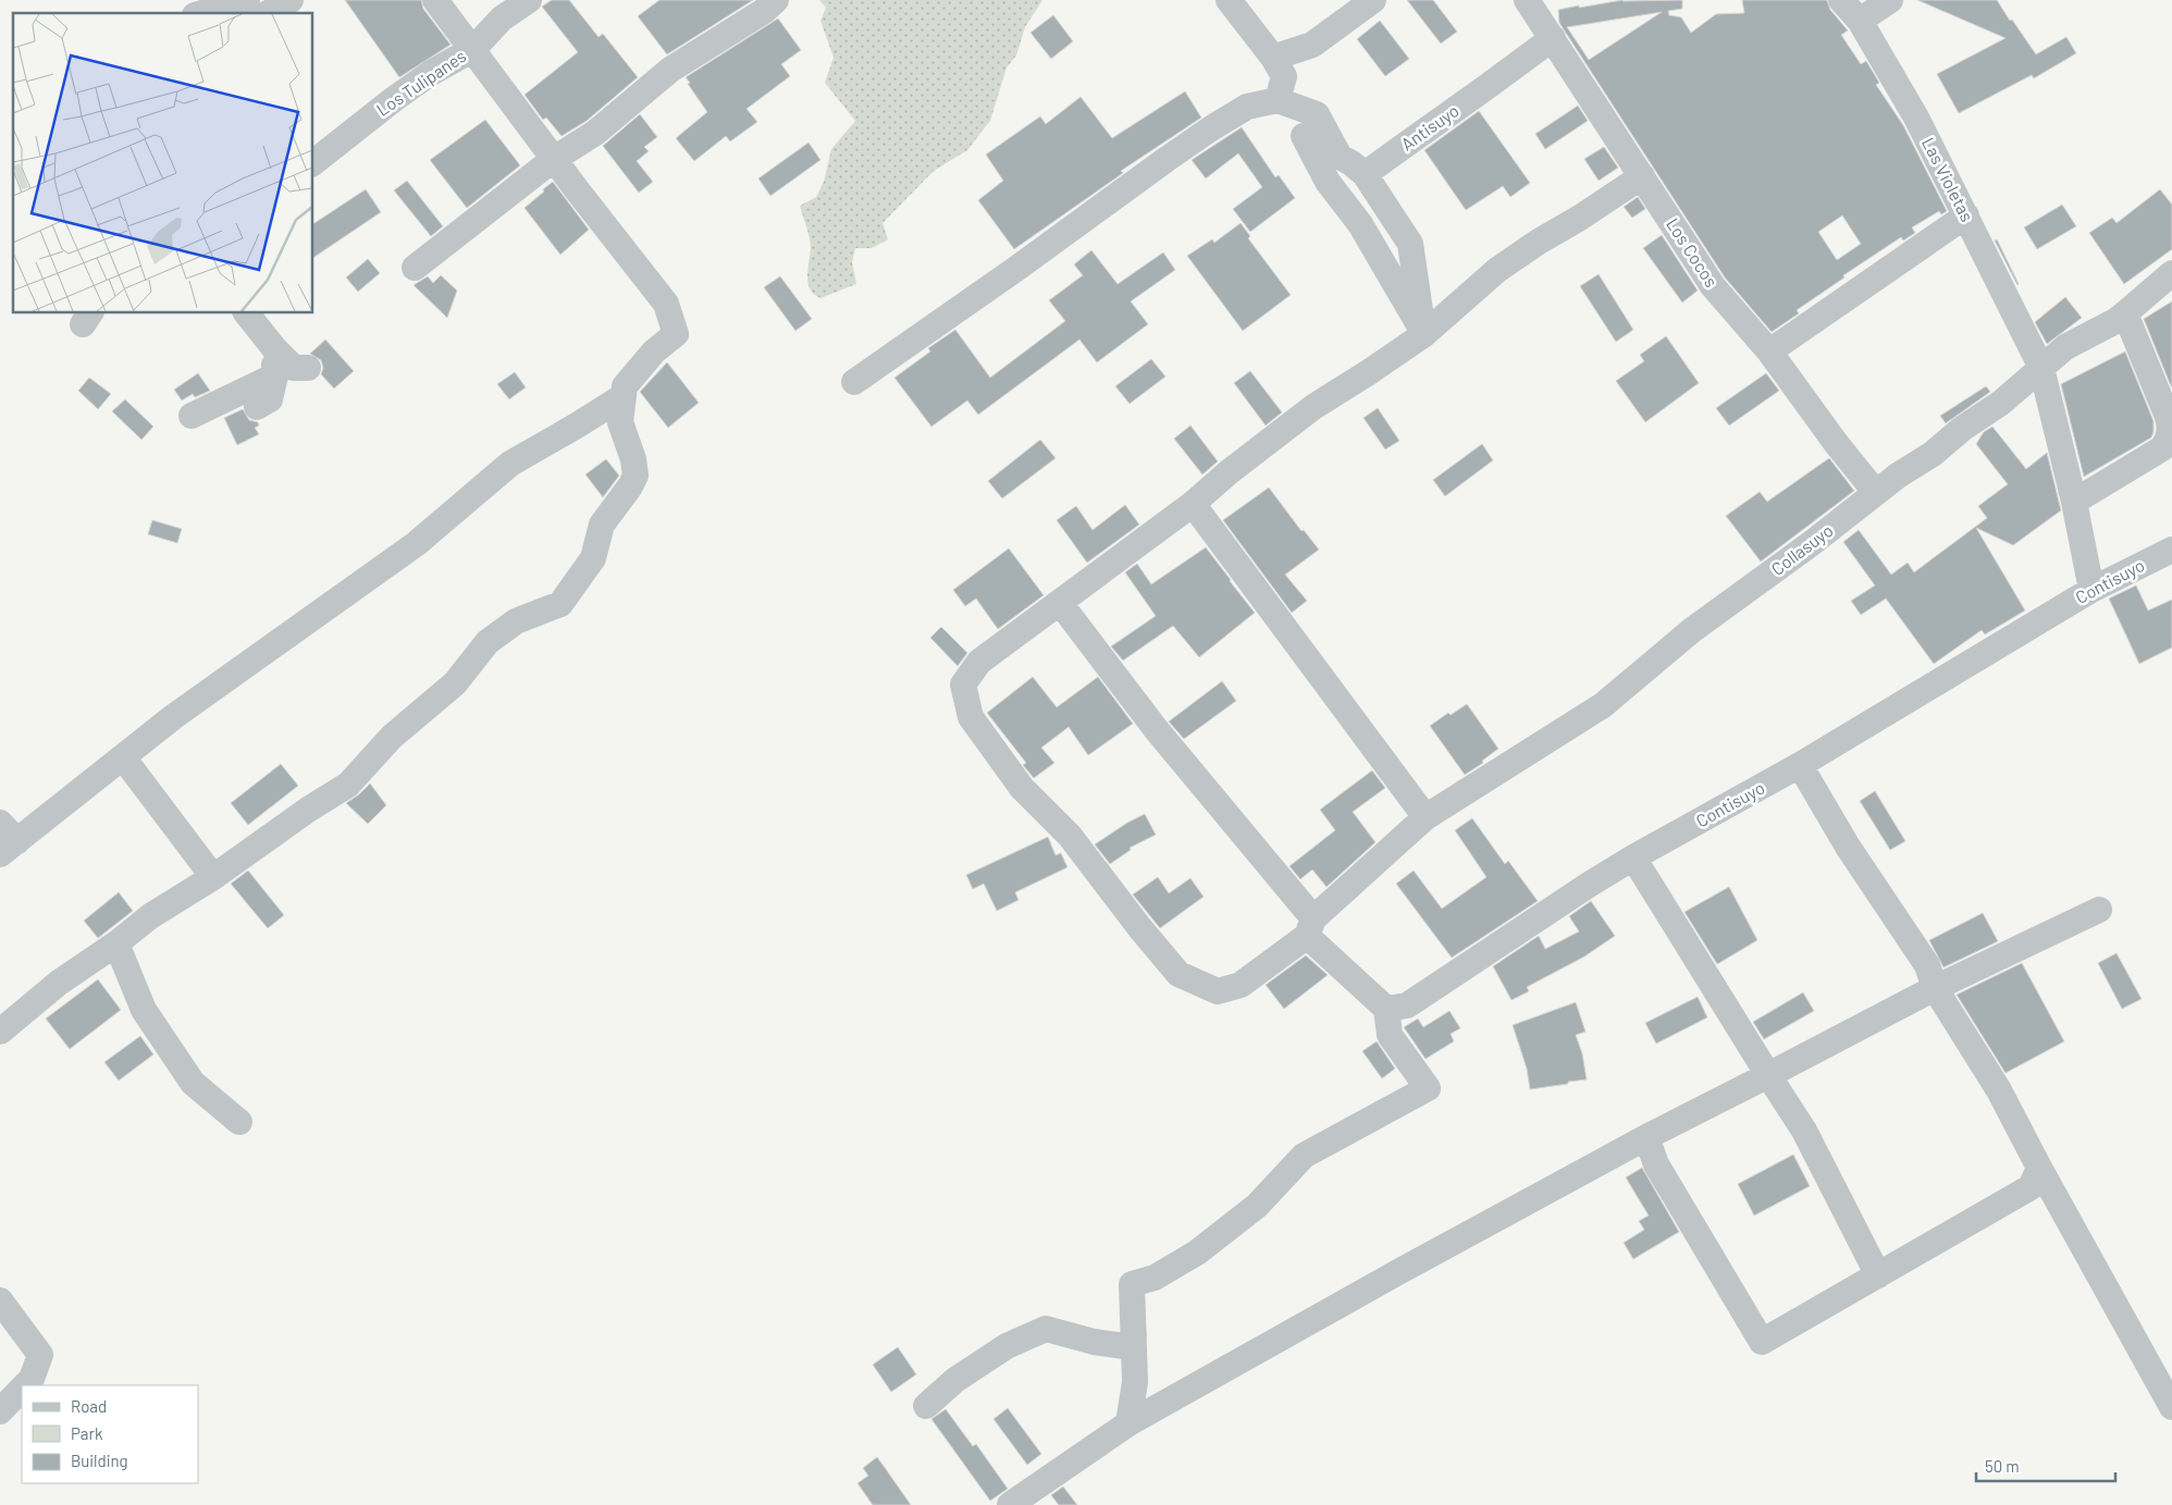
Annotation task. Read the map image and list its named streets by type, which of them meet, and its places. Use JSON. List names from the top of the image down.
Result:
{
  "streets": {
    "street": [
      "Los Tulipanes",
      "Antisuyo",
      "Las Violetas",
      "Los Cocos",
      "Collasuyo",
      "Contisuyo"
    ]
  },
  "crossings": [
    ["Antisuyo", "Los Cocos"],
    ["Las Violetas", "Collasuyo"],
    ["Las Violetas", "Contisuyo"],
    ["Los Cocos", "Collasuyo"]
  ],
  "legend": ["Road", "Park", "Building"],
  "scale_bar": "50 m"
}
